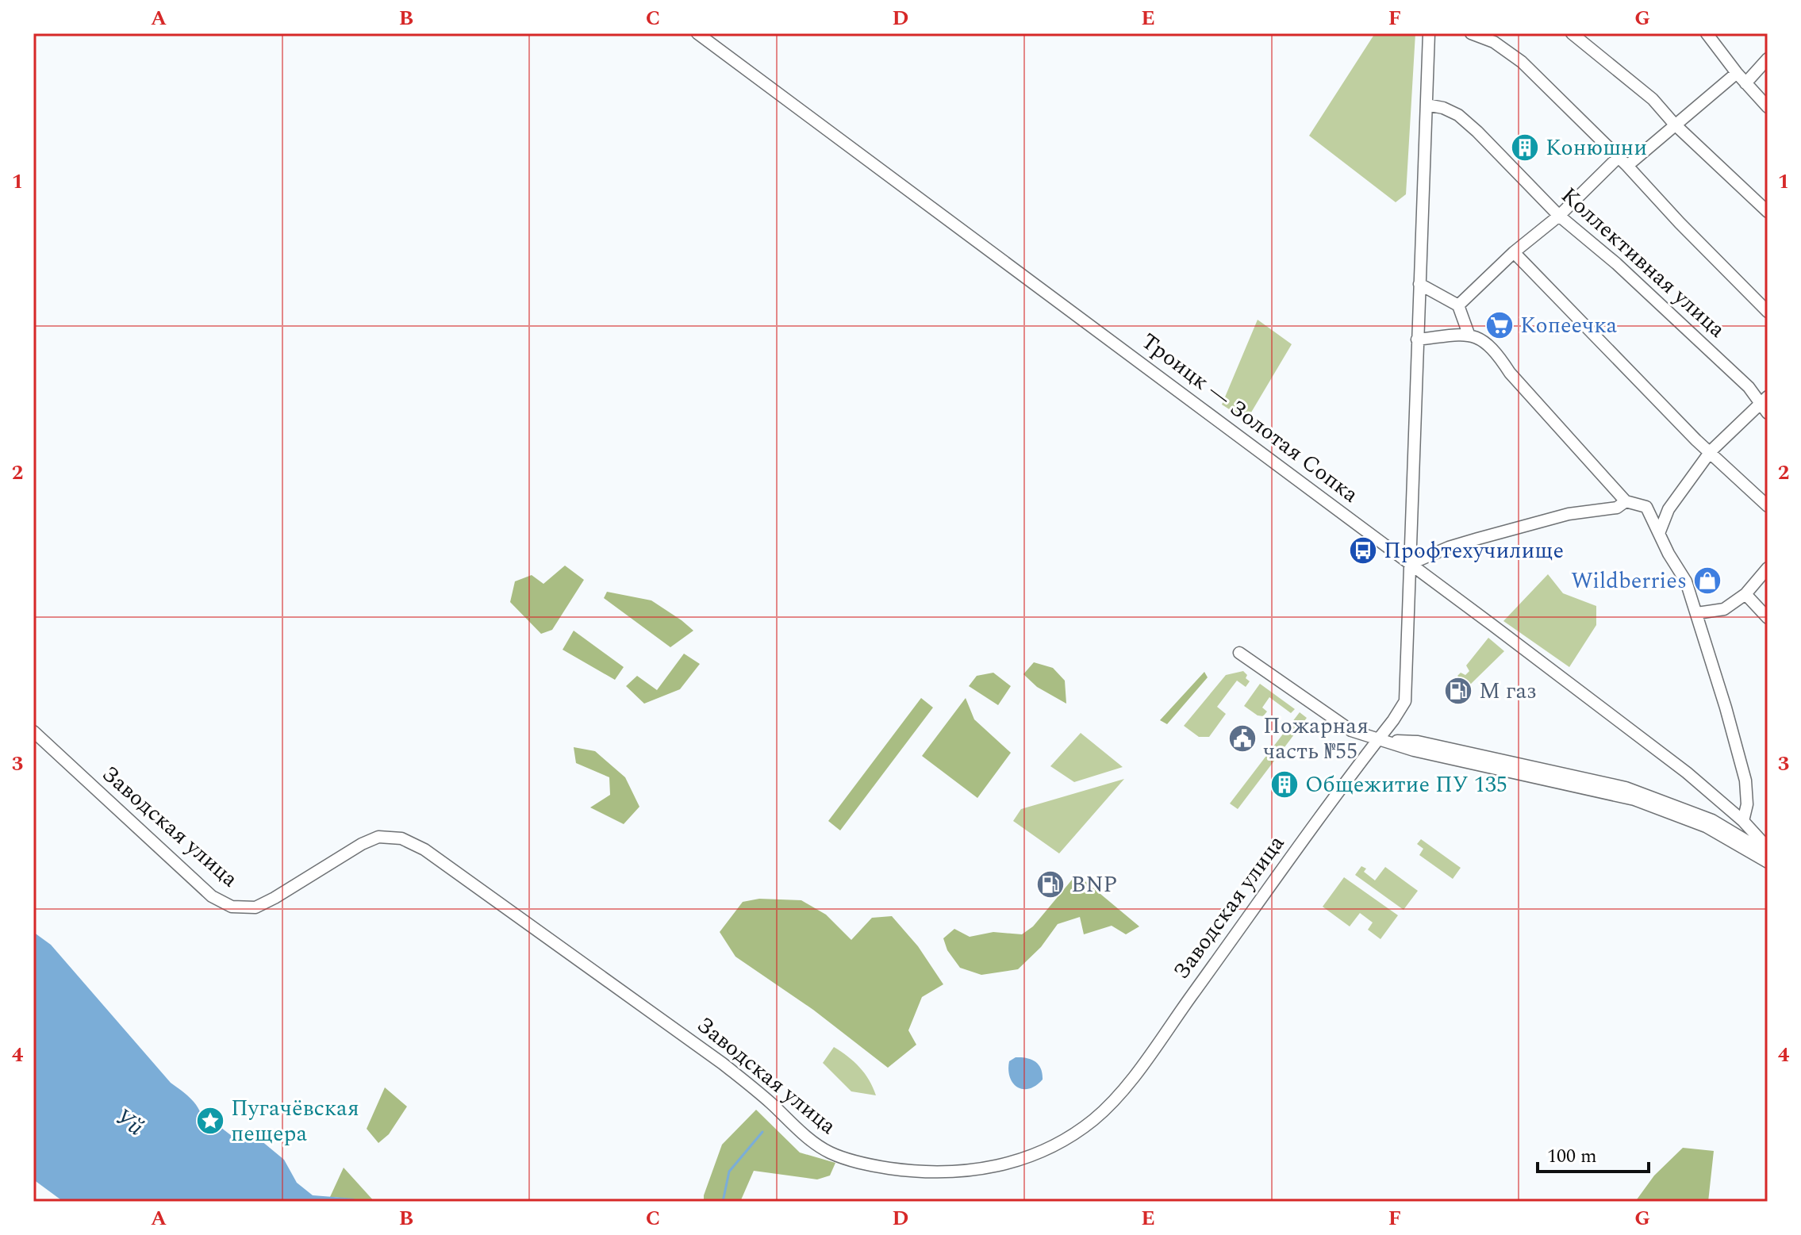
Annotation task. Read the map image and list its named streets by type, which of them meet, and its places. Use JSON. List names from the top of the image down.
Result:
{
  "streets": {
    "street": ["Коллективная улица", "Троицк — Золотая Сопка", "Заводская улица"]
  },
  "crossings": [
    ["Коллективная улица", "Заводская улица"],
    ["Троицк — Золотая Сопка", "Заводская улица"]
  ],
  "water": ["Уй"],
  "places": {
    "building": ["Конюшни", "Общежитие ПУ 135"],
    "supermarket": ["Копеечка"],
    "bus stop": ["Профтехучилище"],
    "shop": ["Wildberries"],
    "fuel station": ["М газ", "BNP"],
    "public building": ["Пожарная часть №55"],
    "place": ["Пугачёвская пещера"]
  },
  "scale_bar": "100 m",
  "grid": {
    "columns": [
      "A",
      "B",
      "C",
      "D",
      "E",
      "F",
      "G"
    ],
    "rows": [
      "1",
      "2",
      "3",
      "4"
    ]
  }
}
